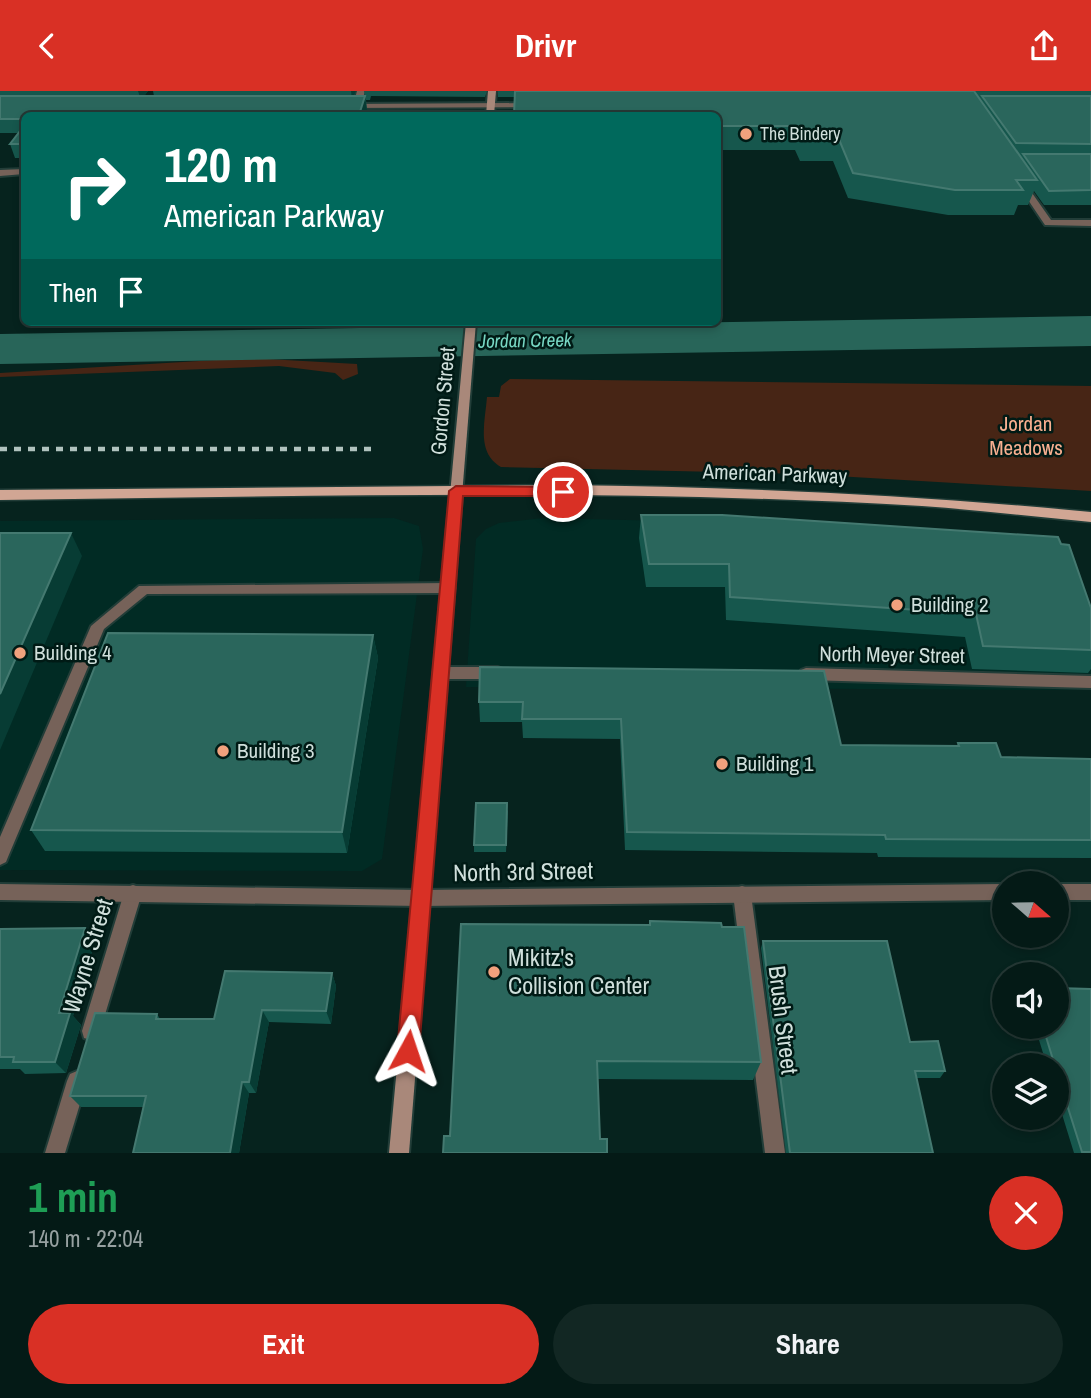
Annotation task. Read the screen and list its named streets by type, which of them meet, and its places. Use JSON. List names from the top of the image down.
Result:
{
  "streets": {
    "main road": ["American Parkway"],
    "street": [
      "Gordon Street",
      "North Meyer Street",
      "North 3rd Street",
      "Wayne Street",
      "Brush Street"
    ]
  },
  "crossings": [
    ["Gordon Street", "American Parkway"],
    ["Gordon Street", "North 3rd Street"],
    ["North 3rd Street", "Wayne Street"],
    ["North 3rd Street", "Brush Street"]
  ],
  "water": ["Jordan Creek"],
  "parks": ["Jordan Meadows"],
  "places": [
    "The Bindery",
    "Building 2",
    "Building 4",
    "Building 3",
    "Building 1",
    "Mikitz's Collision Center"
  ],
  "north": "right",
  "page": {
    "header": "Drivr",
    "turn": ["120 m", "American Parkway"],
    "then": "Then",
    "heading": ["1 min", "140 m · 22:04"],
    "buttons": ["Exit", "Share"]
  }
}
